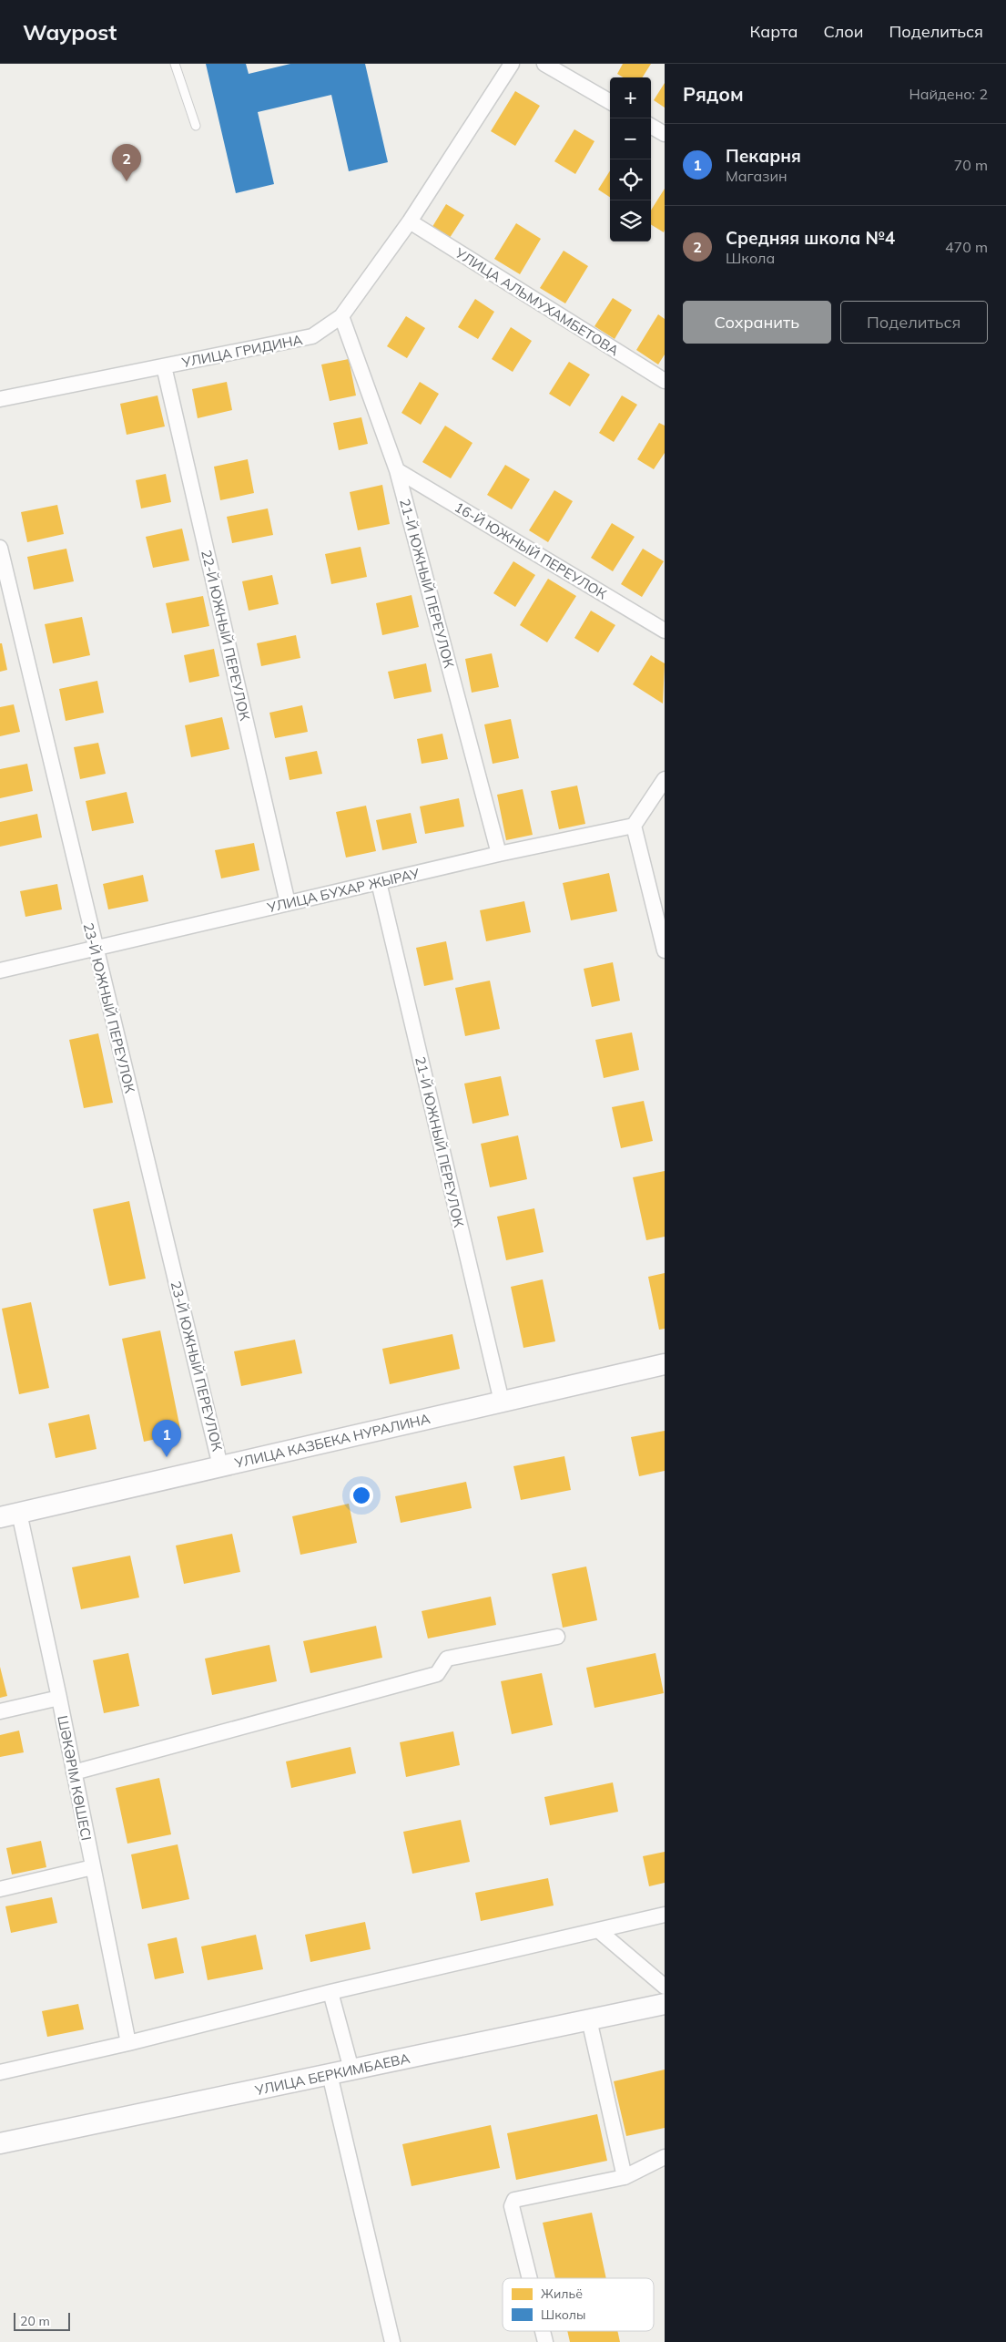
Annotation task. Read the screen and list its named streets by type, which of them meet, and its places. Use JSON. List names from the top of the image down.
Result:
{
  "streets": {
    "street": [
      "УЛИЦА АЛЬМУХАМБЕТОВА",
      "УЛИЦА ГРИДИНА",
      "16-Й ЮЖНЫЙ ПЕРЕУЛОК",
      "21-Й ЮЖНЫЙ ПЕРЕУЛОК",
      "22-Й ЮЖНЫЙ ПЕРЕУЛОК",
      "УЛИЦА БУХАР ЖЫРАУ",
      "23-Й ЮЖНЫЙ ПЕРЕУЛОК",
      "УЛИЦА КАЗБЕКА НУРАЛИНА",
      "ШӘКӘРІМ КӨШЕСІ",
      "УЛИЦА БЕРКИМБАЕВА"
    ]
  },
  "crossings": [
    ["УЛИЦА АЛЬМУХАМБЕТОВА", "УЛИЦА ГРИДИНА"],
    ["УЛИЦА ГРИДИНА", "21-Й ЮЖНЫЙ ПЕРЕУЛОК"],
    ["УЛИЦА ГРИДИНА", "22-Й ЮЖНЫЙ ПЕРЕУЛОК"],
    ["16-Й ЮЖНЫЙ ПЕРЕУЛОК", "21-Й ЮЖНЫЙ ПЕРЕУЛОК"],
    ["21-Й ЮЖНЫЙ ПЕРЕУЛОК", "УЛИЦА БУХАР ЖЫРАУ"],
    ["21-Й ЮЖНЫЙ ПЕРЕУЛОК", "УЛИЦА КАЗБЕКА НУРАЛИНА"],
    ["22-Й ЮЖНЫЙ ПЕРЕУЛОК", "УЛИЦА БУХАР ЖЫРАУ"],
    ["УЛИЦА БУХАР ЖЫРАУ", "23-Й ЮЖНЫЙ ПЕРЕУЛОК"],
    ["23-Й ЮЖНЫЙ ПЕРЕУЛОК", "УЛИЦА КАЗБЕКА НУРАЛИНА"],
    ["УЛИЦА КАЗБЕКА НУРАЛИНА", "ШӘКӘРІМ КӨШЕСІ"]
  ],
  "legend": ["Жильё", "Школы"],
  "scale_bar": "20 m",
  "page": {
    "header": "Waypost",
    "nav": ["Карта", "Слои", "Поделиться"],
    "heading": ["Рядом", "Найдено: 2"],
    "map_buttons": ["+", "−"],
    "list": [
      {
        "mark": "1",
        "name": "Пекарня",
        "note": "Магазин",
        "value": "70 m"
      },
      {
        "mark": "2",
        "name": "Средняя школа №4",
        "note": "Школа",
        "value": "470 m"
      }
    ],
    "pins": ["2", "1"],
    "buttons": ["Сохранить", "Поделиться"],
    "scale": "20 m"
  }
}
